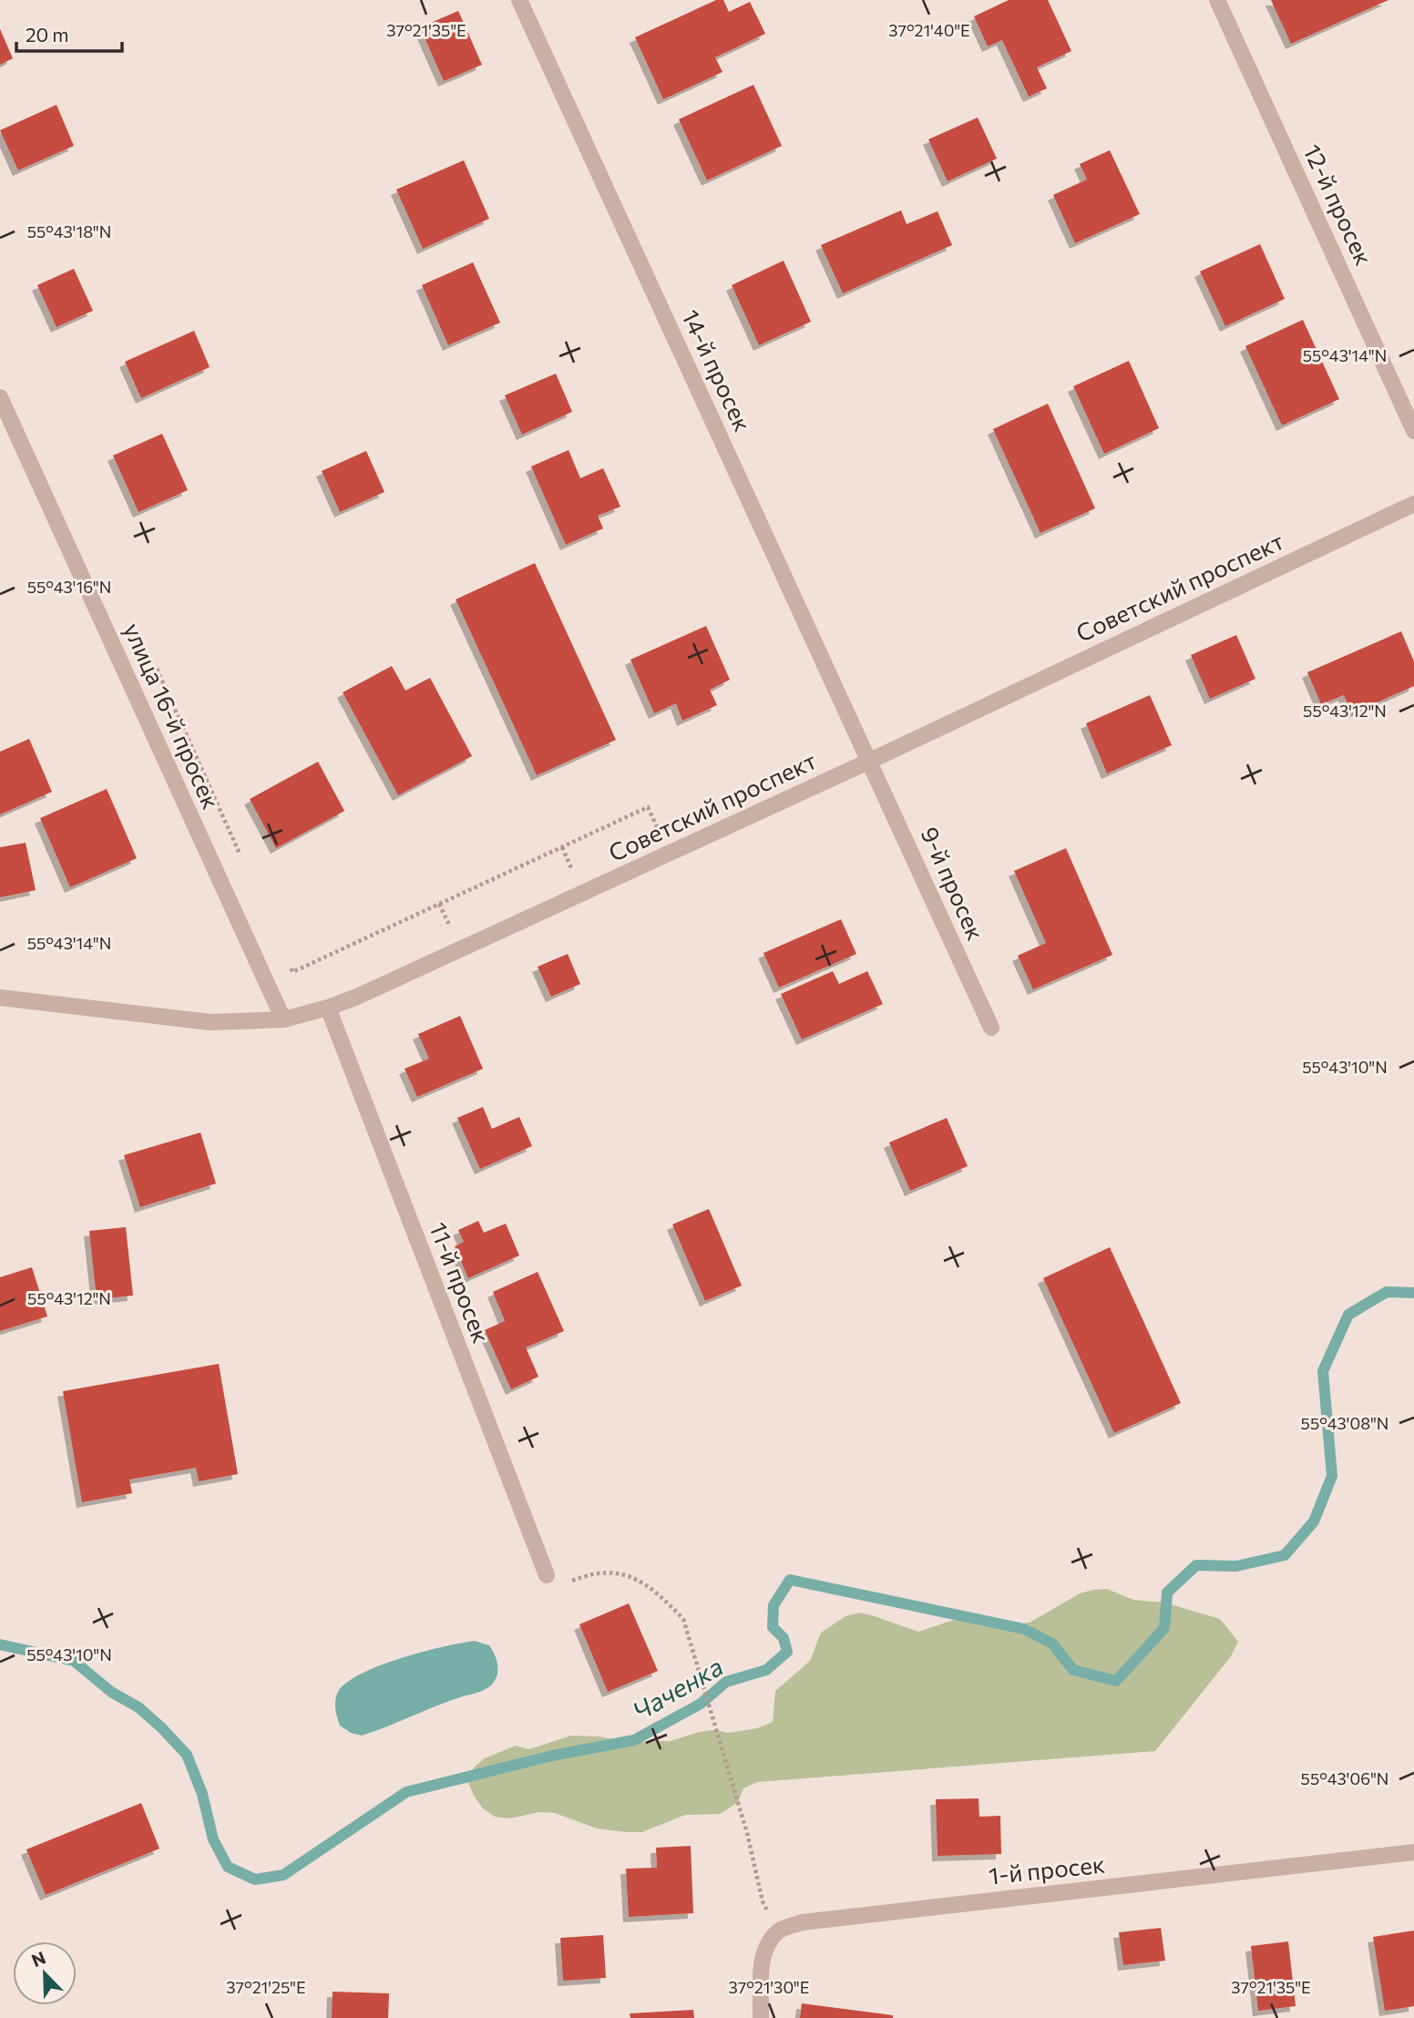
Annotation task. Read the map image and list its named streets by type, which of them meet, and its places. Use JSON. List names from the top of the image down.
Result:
{
  "streets": {
    "street": [
      "12-й просек",
      "14-й просек",
      "Советский проспект",
      "улица 16-й просек",
      "9-й просек",
      "11-й просек",
      "1-й просек"
    ]
  },
  "crossings": [
    ["14-й просек", "Советский проспект"],
    ["14-й просек", "9-й просек"],
    ["Советский проспект", "улица 16-й просек"],
    ["Советский проспект", "9-й просек"],
    ["Советский проспект", "11-й просек"]
  ],
  "water": ["Чаченка"],
  "scale_bar": "20 m",
  "north": "top left",
  "coordinates": [
    "37°21'35\"E",
    "37°21'40\"E",
    "55°43'18\"N",
    "55°43'14\"N",
    "55°43'16\"N",
    "55°43'12\"N",
    "55°43'10\"N",
    "55°43'08\"N",
    "55°43'06\"N",
    "37°21'25\"E",
    "37°21'30\"E"
  ]
}
